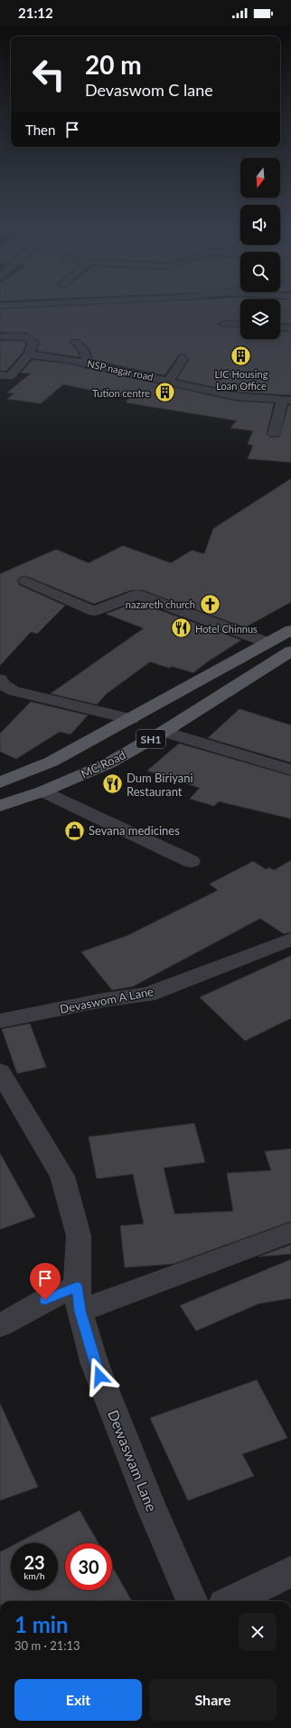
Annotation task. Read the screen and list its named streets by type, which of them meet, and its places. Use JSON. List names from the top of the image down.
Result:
{
  "streets": {
    "main road": ["SH1", "MC Road"],
    "street": ["NSP nagar road", "Devaswom A Lane", "Dewaswam Lane"]
  },
  "places": {
    "building": ["LIC Housing Loan Office", "Tution centre"],
    "church": ["nazareth church"],
    "restaurant": ["Hotel Chinnus", "Dum Biriyani Restaurant"],
    "shop": ["Sevana medicines"]
  },
  "north": "bottom",
  "page": {
    "status": "21:12",
    "turn": ["20 m", "Devaswom C lane"],
    "then": "Then",
    "speed": "23 km/h",
    "limit": "30",
    "heading": ["1 min", "30 m · 21:13"],
    "buttons": ["Exit", "Share"]
  }
}
